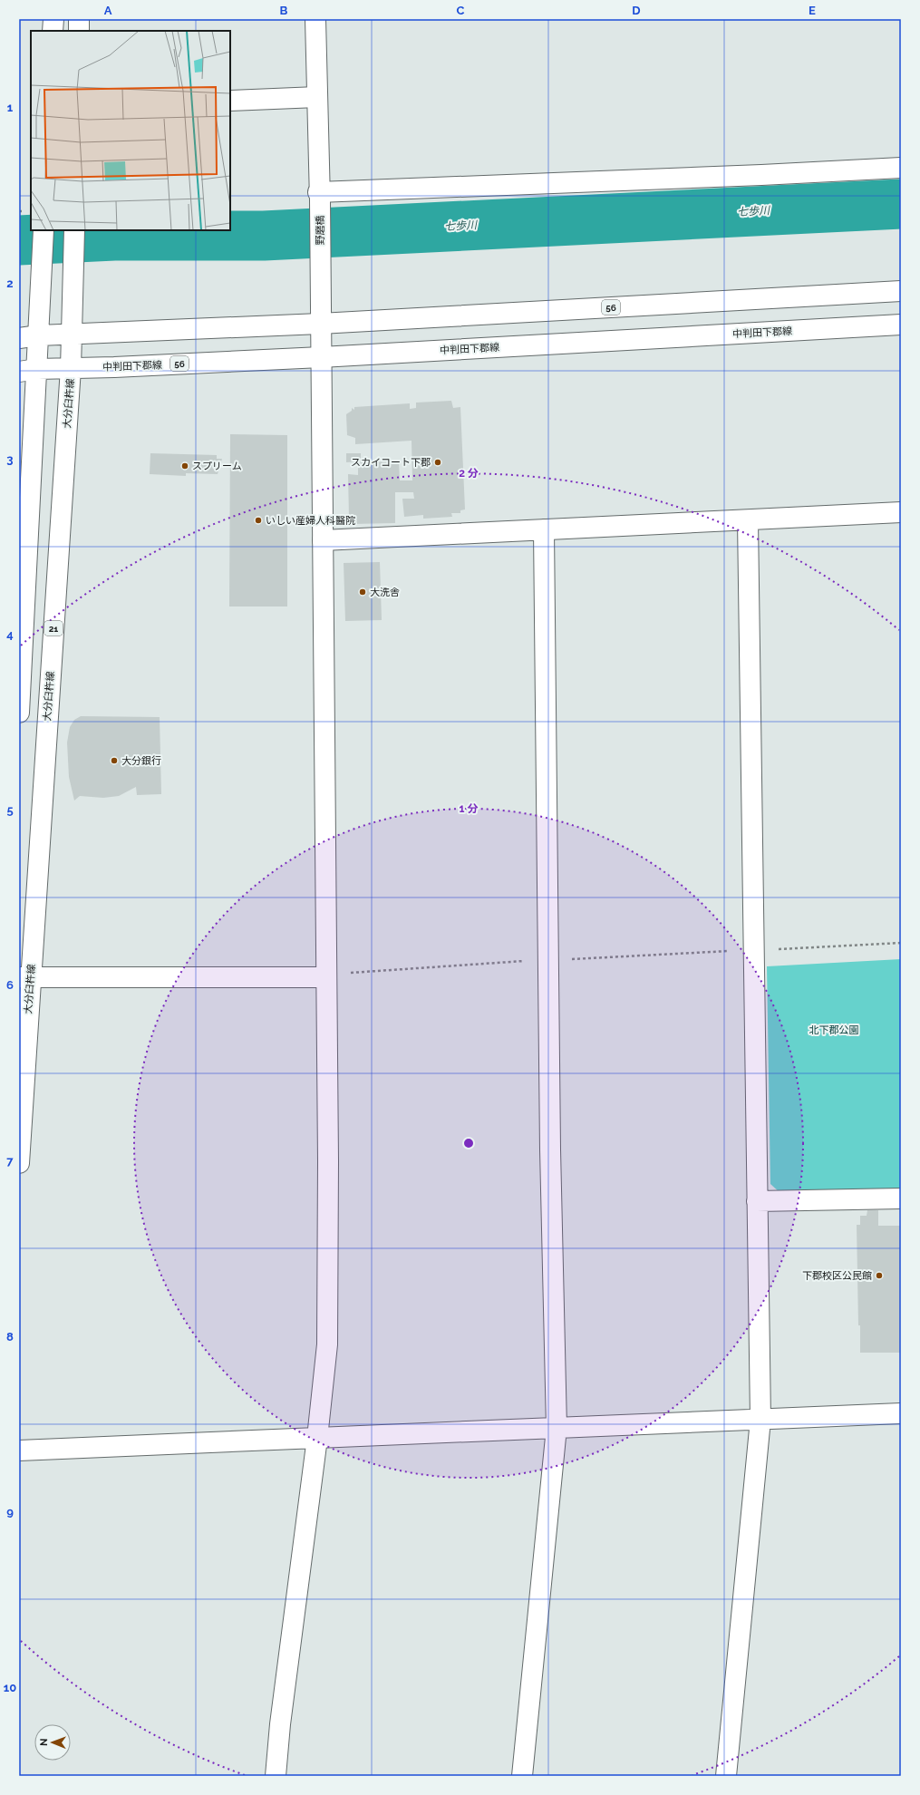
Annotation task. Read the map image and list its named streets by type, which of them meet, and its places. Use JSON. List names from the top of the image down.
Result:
{
  "streets": {
    "street": [
      "野磨橋",
      "56",
      "中判田下郡線",
      "大分臼杵線",
      "21"
    ]
  },
  "crossings": [
    ["野磨橋", "56"],
    ["野磨橋", "中判田下郡線"],
    ["56", "大分臼杵線"],
    ["中判田下郡線", "大分臼杵線"]
  ],
  "water": ["七歩川"],
  "parks": ["北下郡公園"],
  "places": [
    "スカイコート下郡",
    "スプリーム",
    "いしい産婦人科醫院",
    "大洗舎",
    "大分銀行",
    "下郡校区公民館"
  ],
  "north": "left",
  "grid": {
    "columns": [
      "A",
      "B",
      "C",
      "D",
      "E"
    ],
    "rows": [
      "1",
      "2",
      "3",
      "4",
      "5",
      "6",
      "7",
      "8",
      "9",
      "10"
    ]
  },
  "rings": ["2 分", "1 分"]
}
